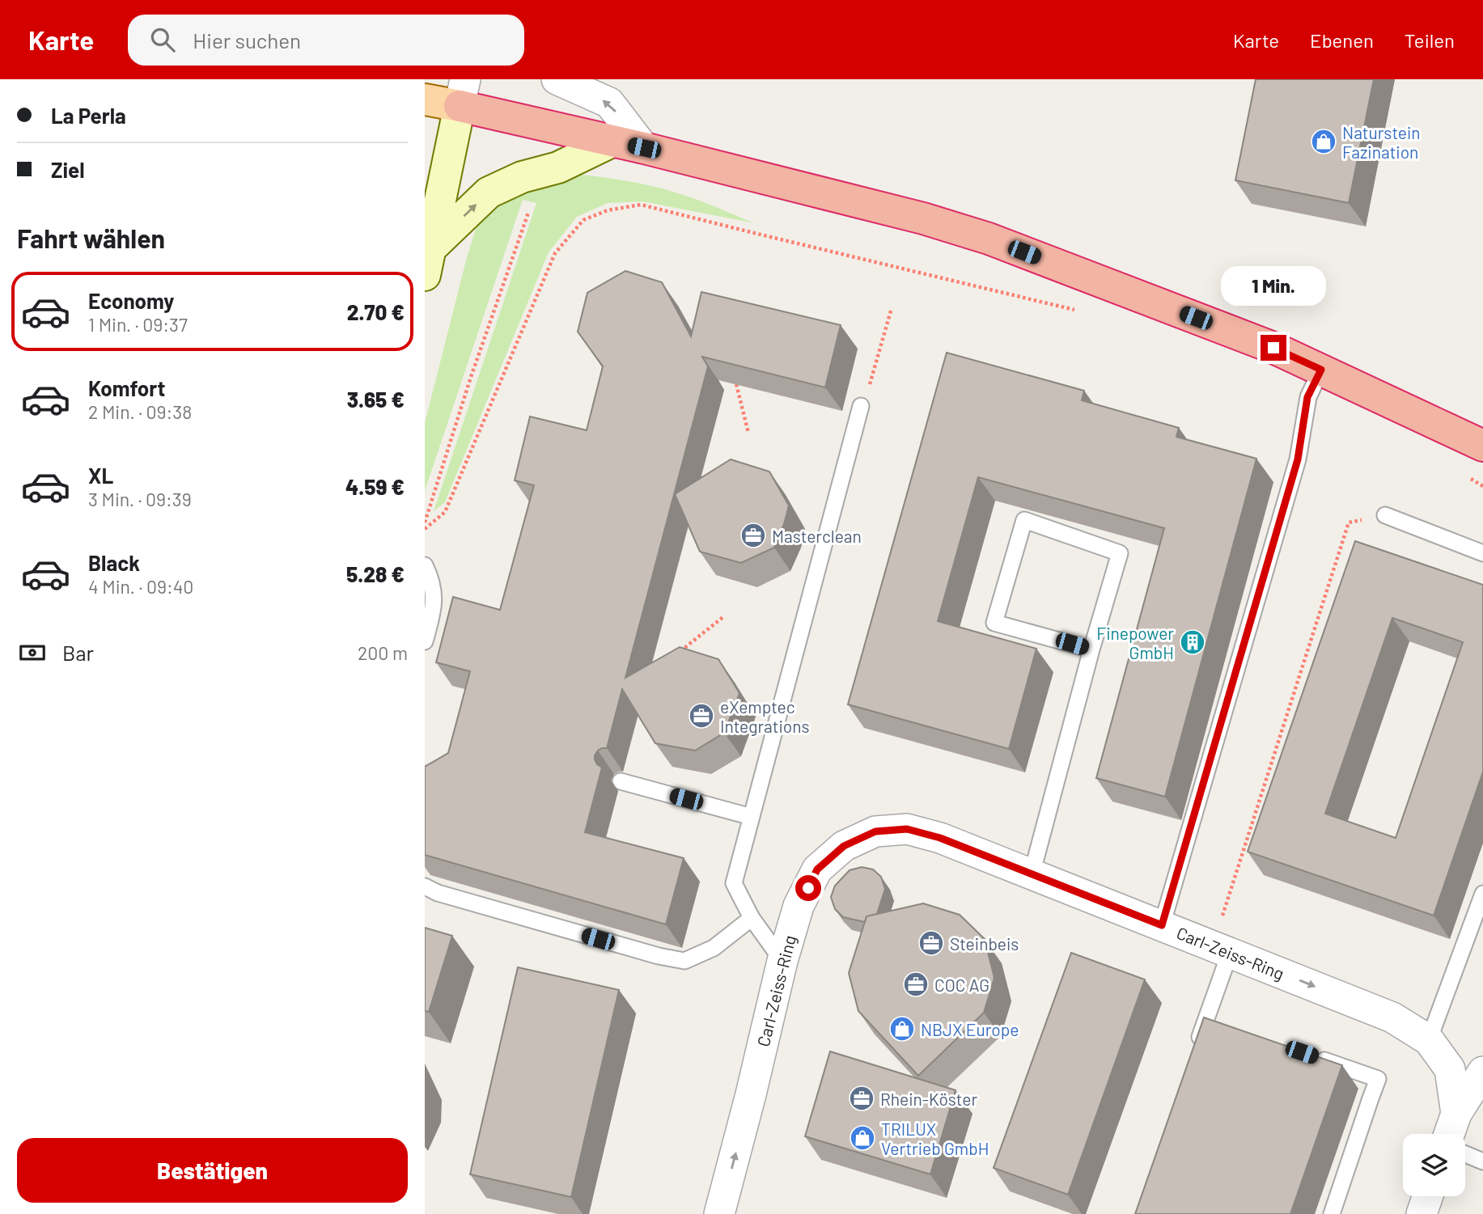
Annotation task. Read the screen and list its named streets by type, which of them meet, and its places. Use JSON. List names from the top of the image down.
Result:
{
  "streets": {
    "street": ["Carl-Zeiss-Ring"]
  },
  "places": {
    "shop": ["Naturstein Fazination", "NBJX Europe", "TRILUX Vertrieb GmbH"],
    "office": [
      "Masterclean",
      "eXemptec Integrations",
      "Steinbeis",
      "COC AG",
      "Rhein-Köster"
    ],
    "building": ["Finepower GmbH"]
  },
  "page": {
    "header": "Karte",
    "search": "Hier suchen",
    "nav": ["Karte", "Ebenen", "Teilen"],
    "banner": ["La Perla", "Ziel"],
    "heading": "Fahrt wählen",
    "bubble": "1 Min.",
    "list": [
      {
        "name": "Economy",
        "note": "1 Min. · 09:37",
        "value": "2.70 €"
      },
      {
        "name": "Komfort",
        "note": "2 Min. · 09:38",
        "value": "3.65 €"
      },
      {
        "name": "XL",
        "note": "3 Min. · 09:39",
        "value": "4.59 €"
      },
      {
        "name": "Black",
        "note": "4 Min. · 09:40",
        "value": "5.28 €"
      }
    ],
    "pay": ["Bar", "200 m"],
    "buttons": "Bestätigen"
  }
}
